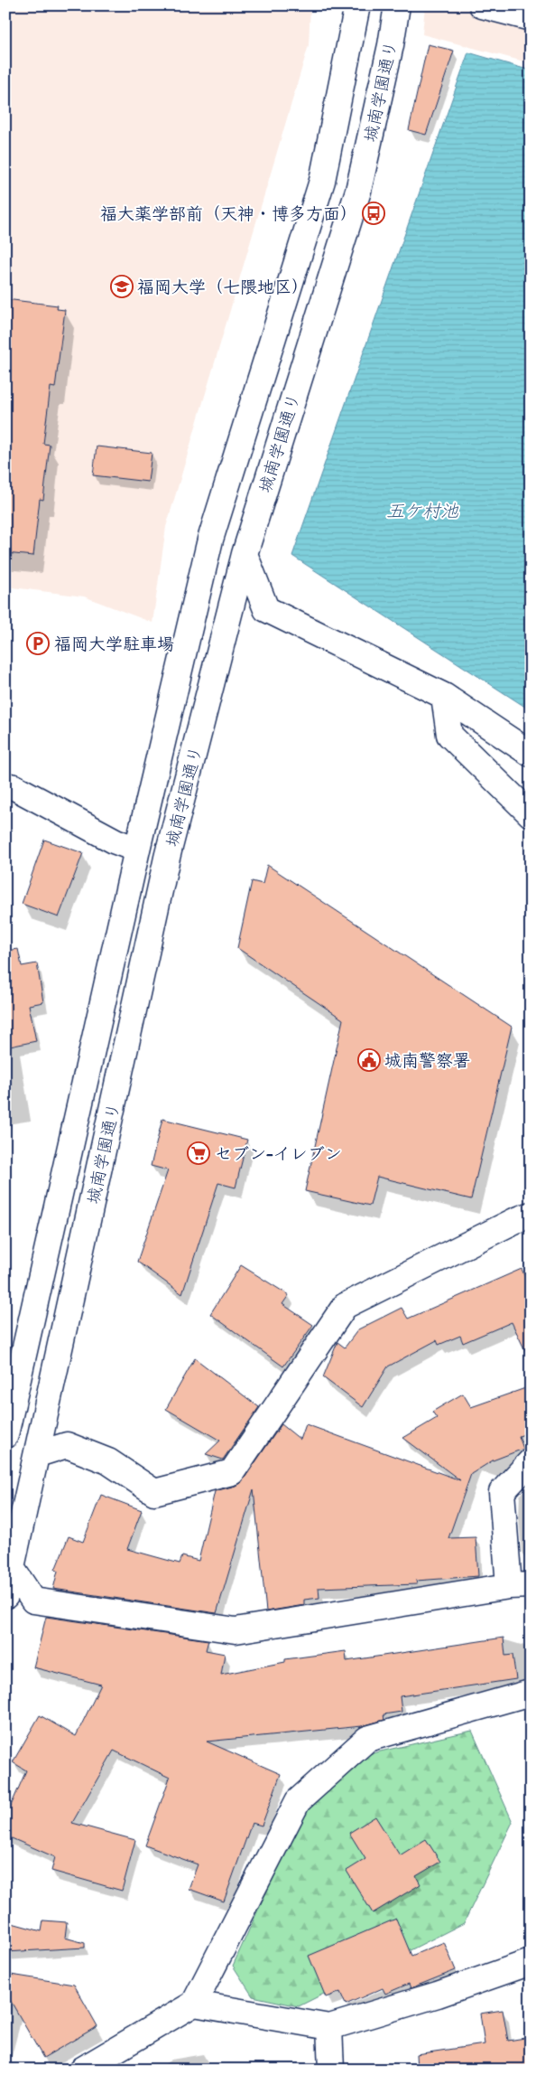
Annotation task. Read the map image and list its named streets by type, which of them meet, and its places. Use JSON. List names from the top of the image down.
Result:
{
  "streets": {
    "street": ["城南学園通り"]
  },
  "water": ["五ケ村池"],
  "places": {
    "bus stop": ["福大薬学部前（天神・博多方面）"],
    "school or university": ["福岡大学（七隈地区）"],
    "parking": ["福岡大学駐車場"],
    "public building": ["城南警察署"],
    "supermarket": ["セブン-イレブン"]
  }
}
